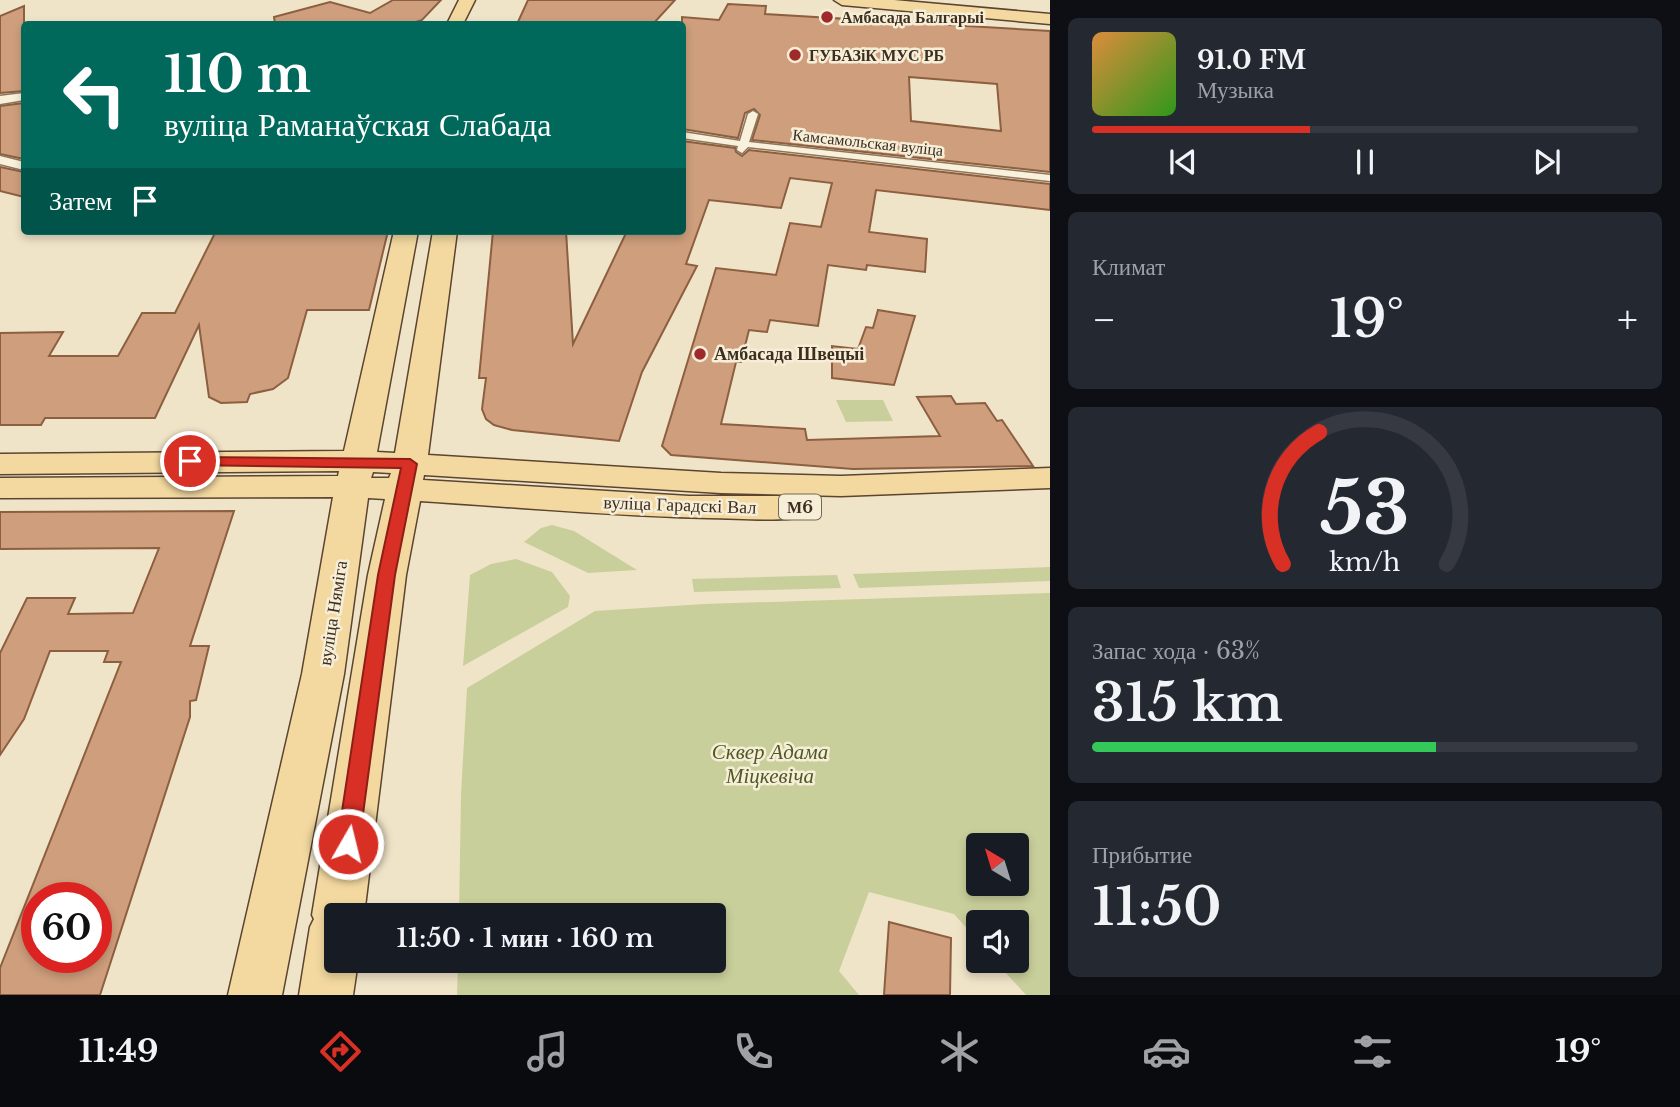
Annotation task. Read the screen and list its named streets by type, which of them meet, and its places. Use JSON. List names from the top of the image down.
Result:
{
  "streets": {
    "main road": ["вуліца Гарадскі Вал", "М6", "вуліца Няміга"],
    "street": ["Камсамольская вуліца"]
  },
  "crossings": [
    ["вуліца Гарадскі Вал", "М6"],
    ["вуліца Гарадскі Вал", "вуліца Няміга"],
    ["М6", "вуліца Няміга"]
  ],
  "parks": ["Сквер Адама Міцкевіча"],
  "places": ["Амбасада Балгарыі", "ГУБАЗіК МУС РБ", "Амбасада Швецыі"],
  "north": "top left",
  "page": {
    "turn": ["110 m", "вуліца Раманаўская Слабада"],
    "song": ["91.0 FM", "Музыка"],
    "then": "Затем",
    "tile": [
      "Климат",
      ["Запас хода · 63%", "315 km"],
      ["Прибытие", "11:50"]
    ],
    "heat": ["−", "19°", "+"],
    "limit": "60",
    "trip": "11:50 · 1 мин · 160 m",
    "tabs": ["11:49", "19°"],
    "gauge": ["53", "km/h"]
  }
}
